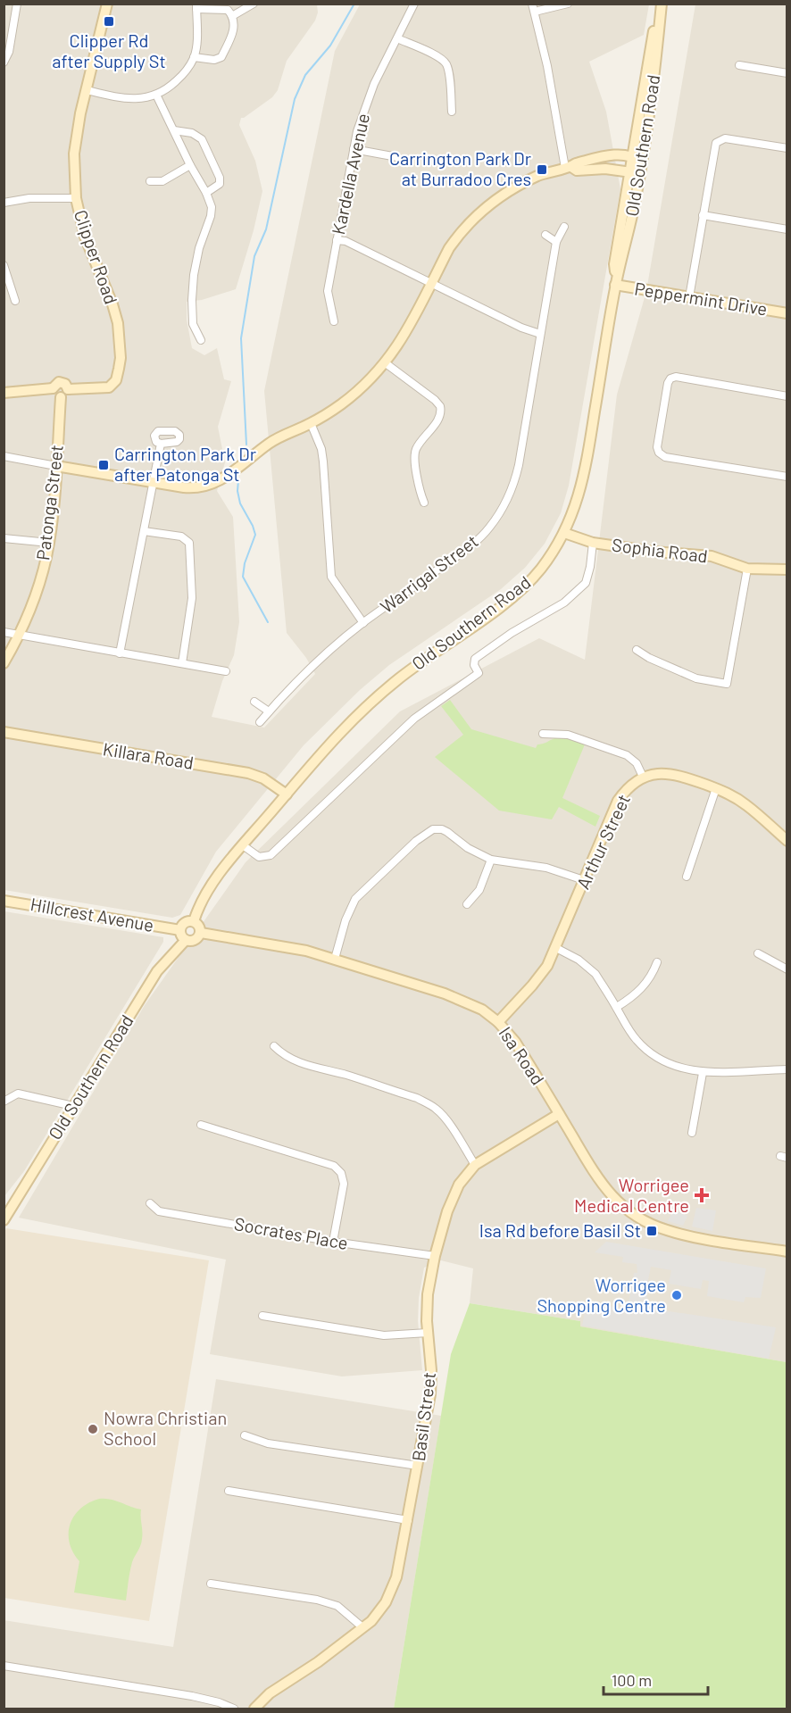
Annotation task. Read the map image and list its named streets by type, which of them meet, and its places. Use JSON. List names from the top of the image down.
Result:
{
  "streets": {
    "street": [
      "Old Southern Road",
      "Kardella Avenue",
      "Clipper Road",
      "Peppermint Drive",
      "Patonga Street",
      "Sophia Road",
      "Warrigal Street",
      "Killara Road",
      "Arthur Street",
      "Hillcrest Avenue",
      "Isa Road",
      "Socrates Place",
      "Basil Street"
    ]
  },
  "crossings": [
    ["Old Southern Road", "Peppermint Drive"],
    ["Old Southern Road", "Sophia Road"],
    ["Old Southern Road", "Killara Road"],
    ["Old Southern Road", "Hillcrest Avenue"],
    ["Old Southern Road", "Isa Road"],
    ["Clipper Road", "Patonga Street"],
    ["Arthur Street", "Isa Road"],
    ["Hillcrest Avenue", "Isa Road"],
    ["Isa Road", "Basil Street"],
    ["Socrates Place", "Basil Street"]
  ],
  "places": {
    "transit": [
      "Clipper Rd after Supply St",
      "Carrington Park Dr at Burradoo Cres",
      "Carrington Park Dr after Patonga St",
      "Isa Rd before Basil St"
    ],
    "health": ["Worrigee Medical Centre"],
    "other": ["Worrigee Shopping Centre", "Nowra Christian School"]
  },
  "scale_bar": "100 m"
}
